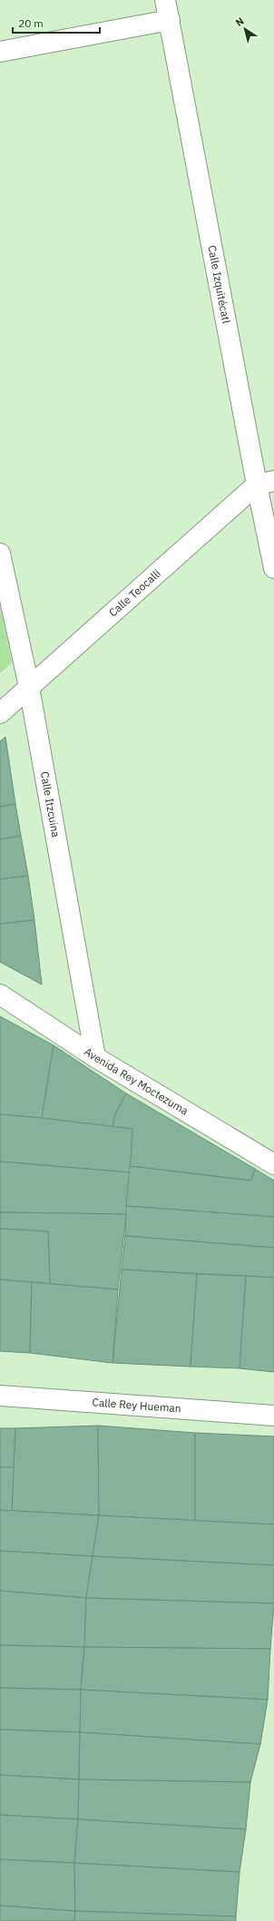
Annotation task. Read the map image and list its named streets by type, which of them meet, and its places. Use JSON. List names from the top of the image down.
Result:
{
  "streets": {
    "street": [
      "Calle Izquitécatl",
      "Calle Teocalli",
      "Calle Itzcuina",
      "Avenida Rey Moctezuma",
      "Calle Rey Hueman"
    ]
  },
  "crossings": [
    ["Calle Izquitécatl", "Calle Teocalli"],
    ["Calle Teocalli", "Calle Itzcuina"],
    ["Calle Itzcuina", "Avenida Rey Moctezuma"]
  ],
  "scale_bar": "20 m",
  "north": "top left"
}
